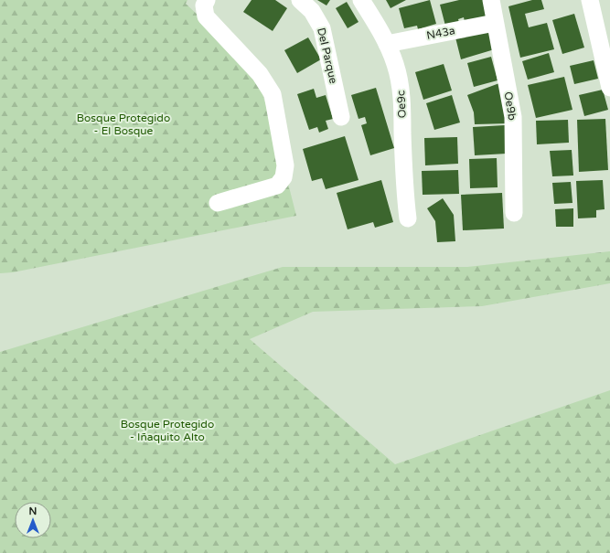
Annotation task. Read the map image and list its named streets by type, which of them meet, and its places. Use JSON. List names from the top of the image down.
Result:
{
  "streets": {
    "street": [
      "N43a",
      "Del Parque",
      "Oe9c",
      "Oe9b"
    ]
  },
  "crossings": [
    ["N43a", "Oe9c"],
    ["N43a", "Oe9b"]
  ],
  "parks": ["Bosque Protegido - El Bosque", "Bosque Protegido - Iñaquito Alto"],
  "north": "top"
}
